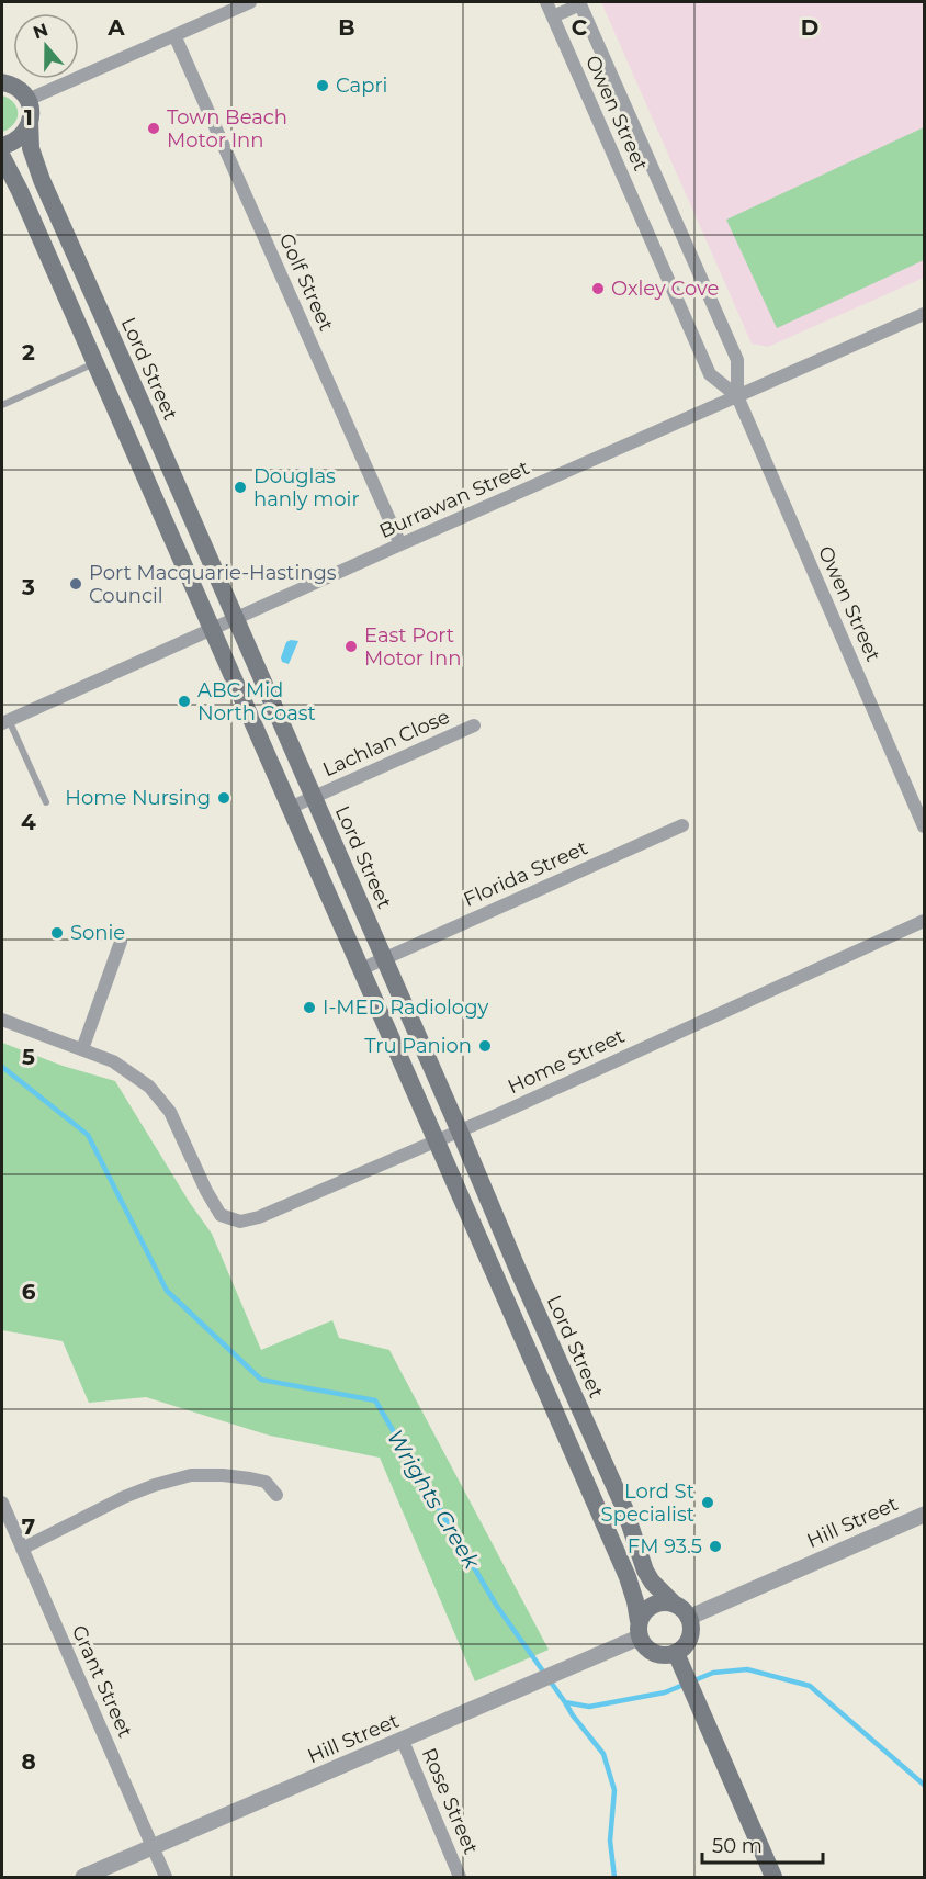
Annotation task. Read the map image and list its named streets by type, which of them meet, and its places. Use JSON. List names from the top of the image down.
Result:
{
  "streets": {
    "main road": ["Lord Street"],
    "street": [
      "Owen Street",
      "Golf Street",
      "Burrawan Street",
      "Lachlan Close",
      "Florida Street",
      "Home Street",
      "Hill Street",
      "Grant Street",
      "Rose Street"
    ]
  },
  "crossings": [
    ["Owen Street", "Burrawan Street"],
    ["Golf Street", "Burrawan Street"],
    ["Lord Street", "Burrawan Street"],
    ["Lord Street", "Lachlan Close"],
    ["Lord Street", "Florida Street"],
    ["Lord Street", "Home Street"],
    ["Lord Street", "Hill Street"],
    ["Hill Street", "Grant Street"],
    ["Hill Street", "Rose Street"]
  ],
  "water": ["Wrights Creek"],
  "places": [
    "Capri",
    "Town Beach Motor Inn",
    "Oxley Cove",
    "Douglas hanly moir",
    "Port Macquarie-Hastings Council",
    "East Port Motor Inn",
    "ABC Mid North Coast",
    "Home Nursing",
    "Sonie",
    "I-MED Radiology",
    "Tru Panion",
    "Lord St Specialist",
    "FM 93.5"
  ],
  "scale_bar": "50 m",
  "north": "top",
  "grid": {
    "columns": [
      "A",
      "B",
      "C",
      "D"
    ],
    "rows": [
      "1",
      "2",
      "3",
      "4",
      "5",
      "6",
      "7",
      "8"
    ]
  }
}
